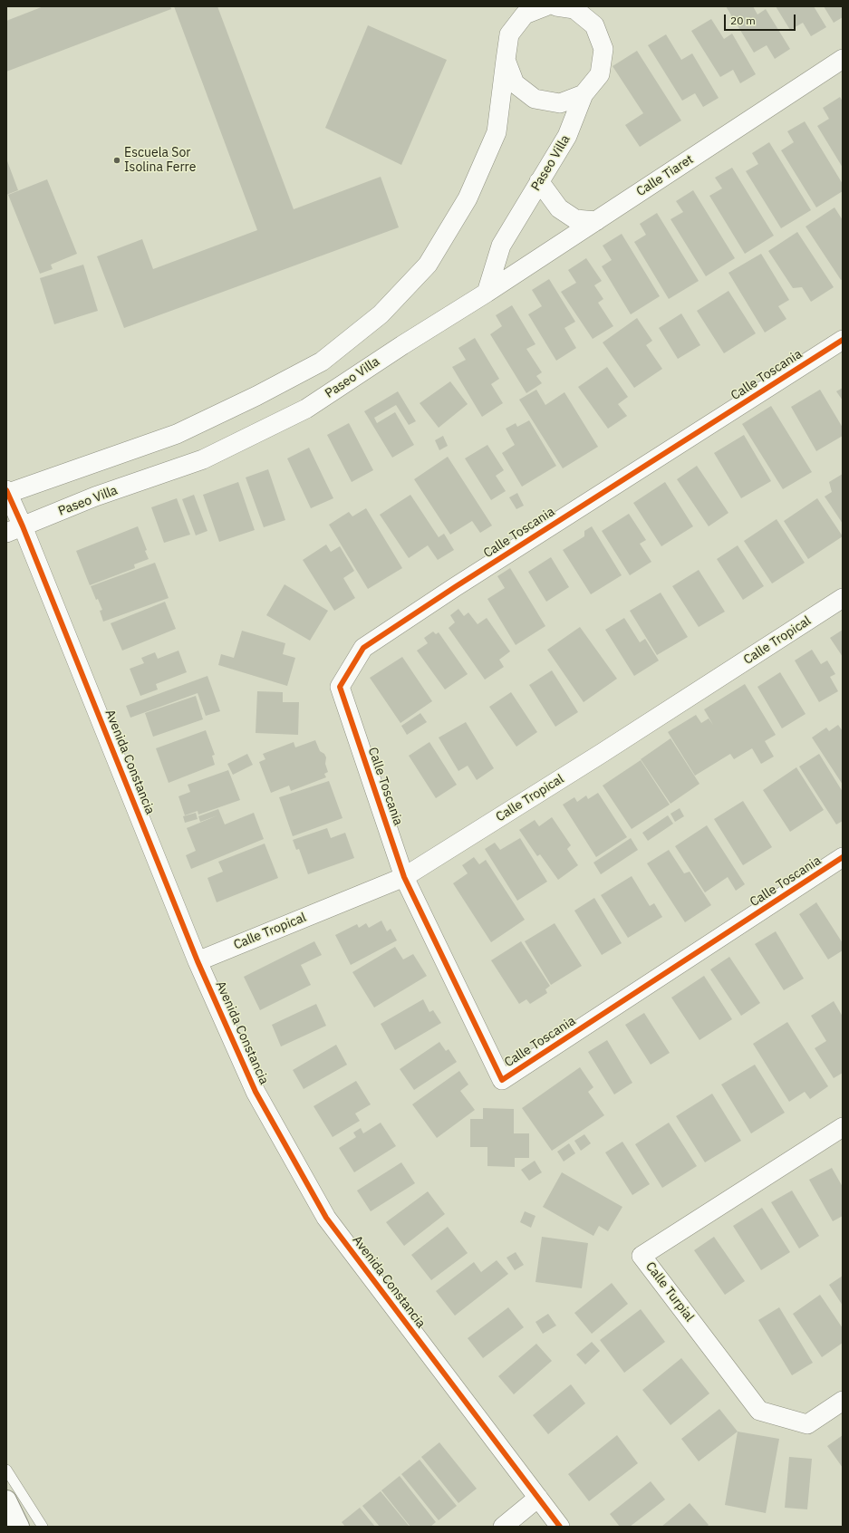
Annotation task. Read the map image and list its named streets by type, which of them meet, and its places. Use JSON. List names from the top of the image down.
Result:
{
  "streets": {
    "street": [
      "Paseo Villa",
      "Calle Tiaret",
      "Calle Toscania",
      "Calle Tropical",
      "Avenida Constancia",
      "Calle Turpial"
    ]
  },
  "crossings": [
    ["Paseo Villa", "Calle Tiaret"],
    ["Paseo Villa", "Avenida Constancia"],
    ["Calle Toscania", "Calle Tropical"],
    ["Calle Tropical", "Avenida Constancia"]
  ],
  "places": ["Escuela Sor Isolina Ferre"],
  "scale_bar": "20 m"
}
